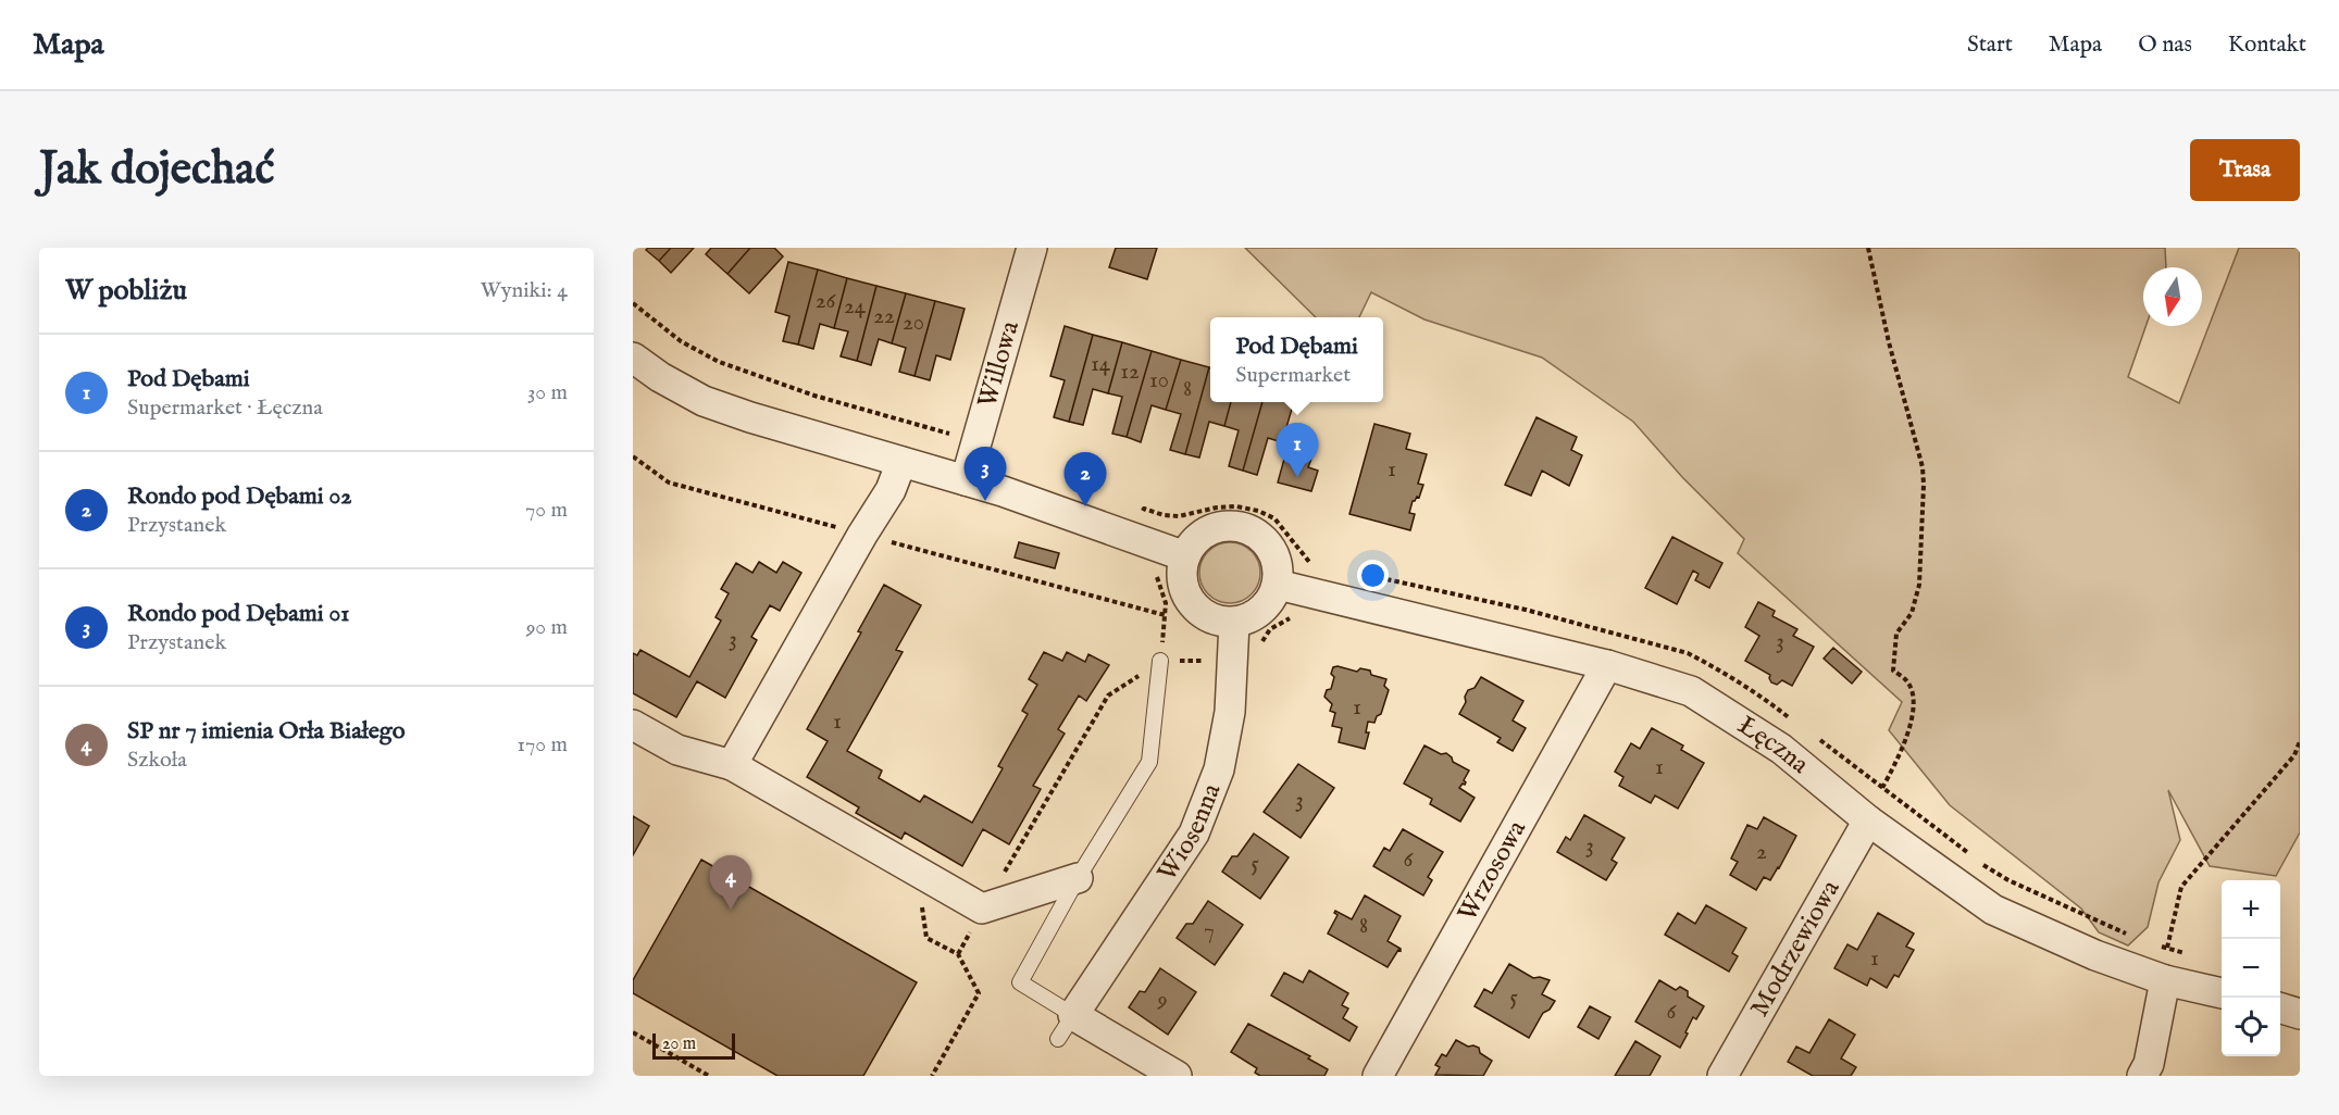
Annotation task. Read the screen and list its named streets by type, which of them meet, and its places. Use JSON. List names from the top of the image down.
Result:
{
  "streets": {
    "street": [
      "Willowa",
      "Łęczna",
      "Wiosenna",
      "Wrzosowa",
      "Modrzewiowa"
    ]
  },
  "crossings": [
    ["Łęczna", "Wiosenna"],
    ["Łęczna", "Wrzosowa"],
    ["Łęczna", "Modrzewiowa"]
  ],
  "house_numbers": [
    "26",
    "24",
    "22",
    "20",
    "14",
    "12",
    "10",
    "8",
    "1",
    "3",
    "3",
    "1",
    "1",
    "1",
    "3",
    "3",
    "2",
    "6",
    "5",
    "8",
    "7",
    "1",
    "5",
    "9",
    "6"
  ],
  "scale_bar": "20 m",
  "north": "bottom",
  "page": {
    "header": "Mapa",
    "nav": [
      "Start",
      "Mapa",
      "O nas",
      "Kontakt"
    ],
    "buttons": "Trasa",
    "title": "Jak dojechać",
    "heading": ["W pobliżu", "Wyniki: 4"],
    "popup": ["Pod Dębami", "Supermarket"],
    "list": [
      {
        "mark": "1",
        "name": "Pod Dębami",
        "note": "Supermarket · Łęczna",
        "value": "30 m"
      },
      {
        "mark": "2",
        "name": "Rondo pod Dębami 02",
        "note": "Przystanek",
        "value": "70 m"
      },
      {
        "mark": "3",
        "name": "Rondo pod Dębami 01",
        "note": "Przystanek",
        "value": "90 m"
      },
      {
        "mark": "4",
        "name": "SP nr 7 imienia Orła Białego",
        "note": "Szkoła",
        "value": "170 m"
      }
    ],
    "pins": [
      "1",
      "3",
      "2",
      "4"
    ],
    "map_buttons": ["+", "−"],
    "scale": "20 m"
  }
}
